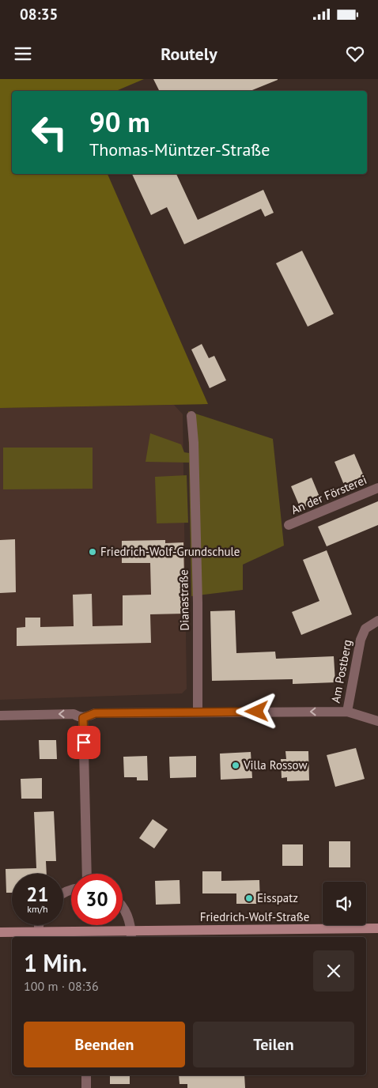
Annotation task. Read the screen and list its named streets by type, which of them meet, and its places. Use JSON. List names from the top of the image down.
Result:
{
  "streets": {
    "street": [
      "An der Försterei",
      "Dianastraße",
      "Am Postberg",
      "Friedrich-Wolf-Straße"
    ]
  },
  "places": ["Friedrich-Wolf-Grundschule", "Villa Rossow", "Eisspatz"],
  "page": {
    "status": "08:35",
    "header": "Routely",
    "turn": ["90 m", "Thomas-Müntzer-Straße"],
    "speed": "21 km/h",
    "limit": "30",
    "heading": ["1 Min.", "100 m · 08:36"],
    "buttons": ["Beenden", "Teilen"]
  }
}
